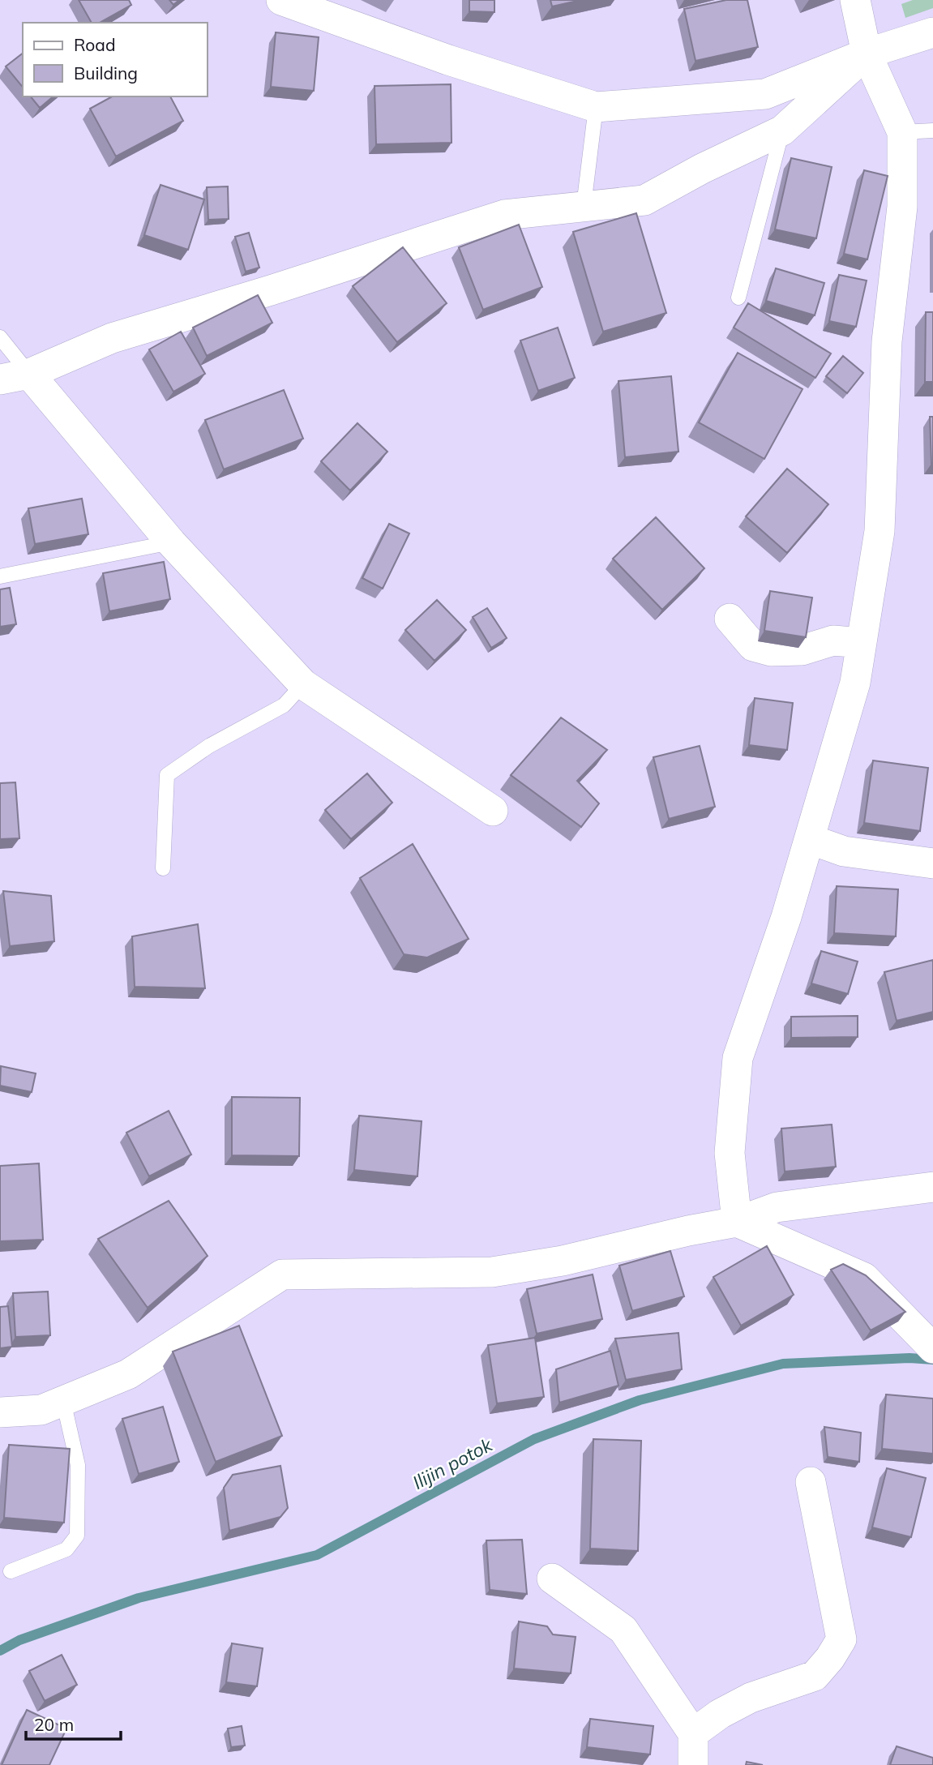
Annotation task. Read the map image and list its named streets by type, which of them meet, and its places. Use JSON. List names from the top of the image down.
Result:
{
  "water": ["Ilijin potok"],
  "legend": ["Road", "Building"],
  "scale_bar": "20 m"
}
